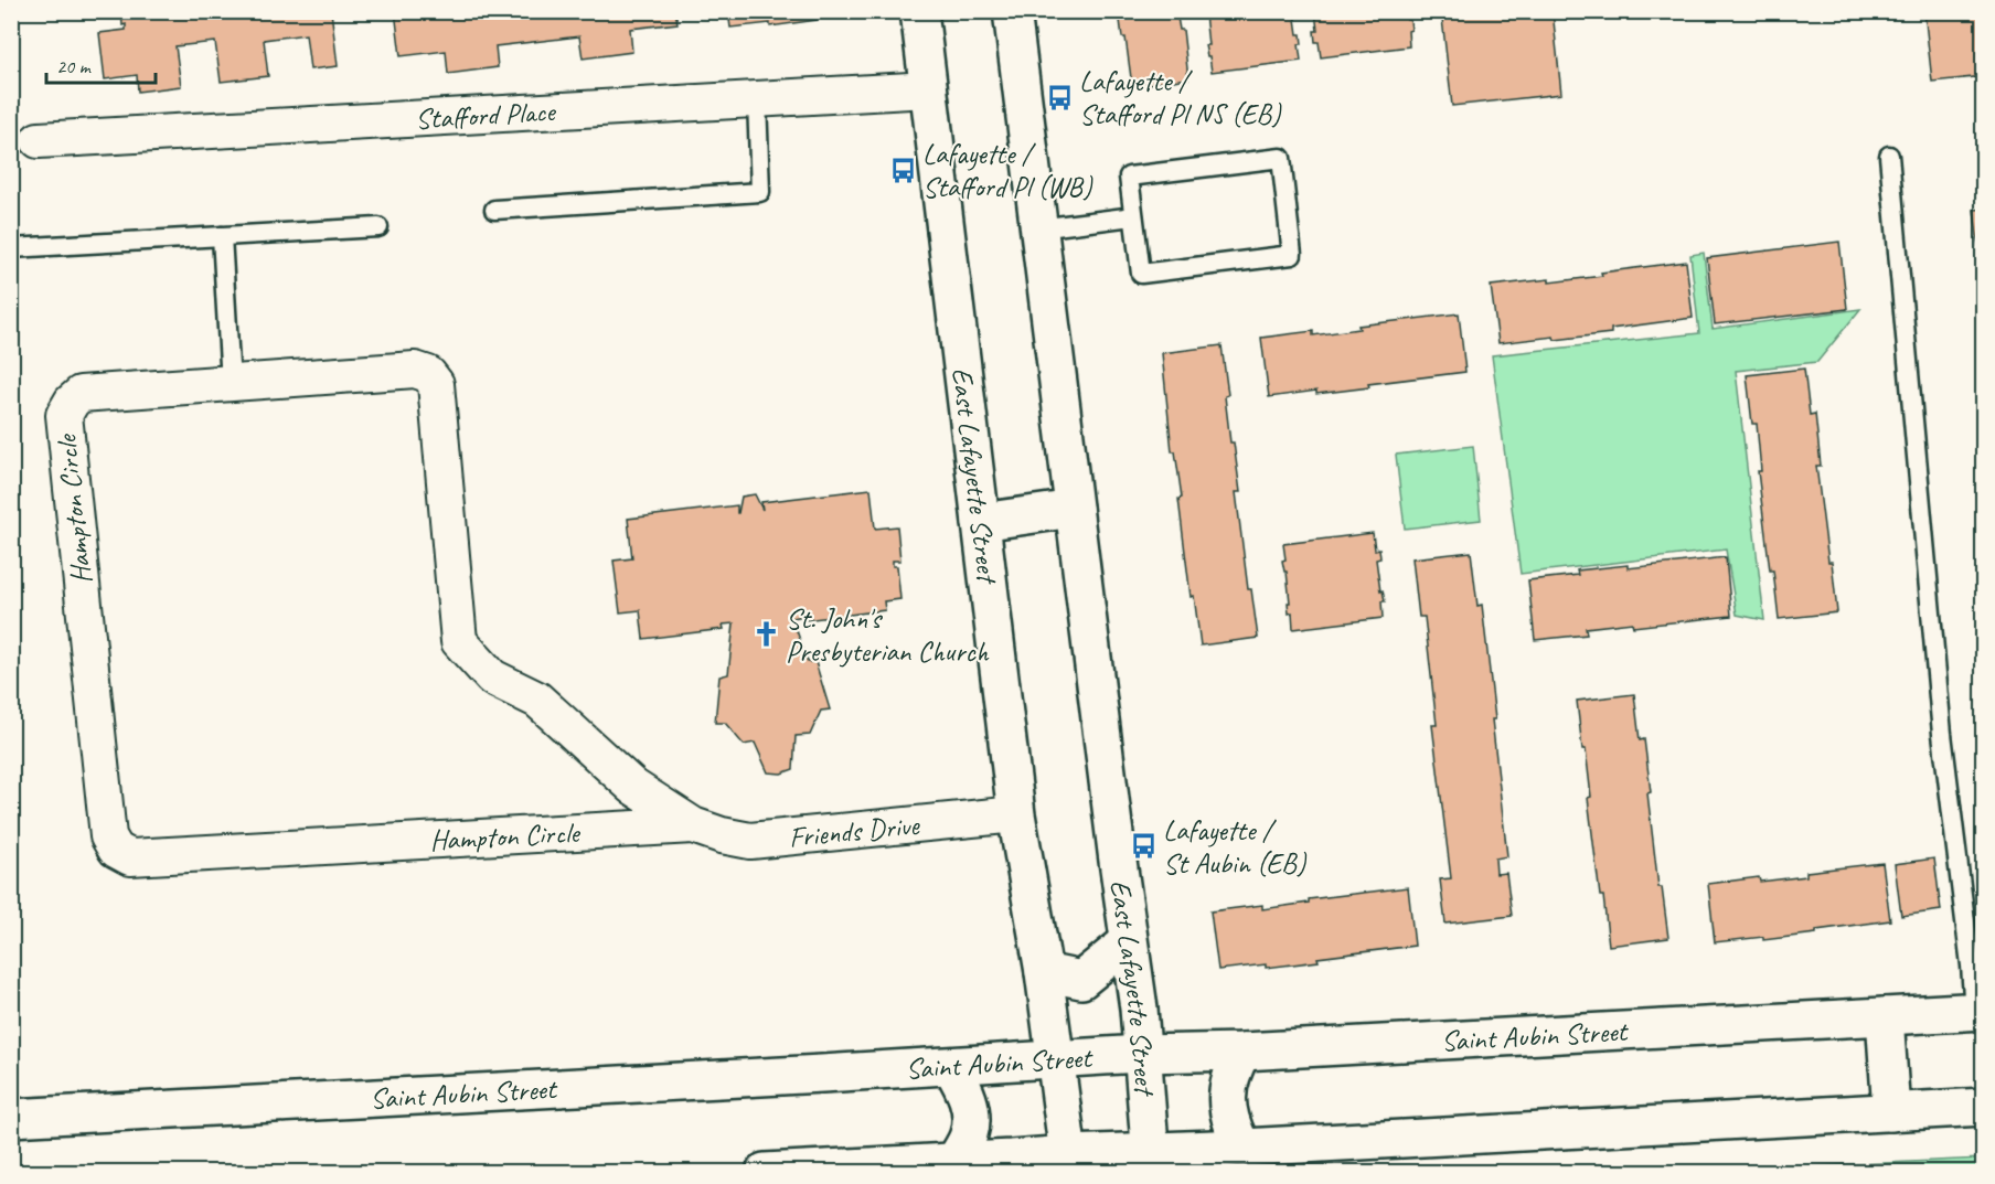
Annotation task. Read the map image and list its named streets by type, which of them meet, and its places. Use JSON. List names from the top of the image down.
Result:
{
  "streets": {
    "main road": ["East Lafayette Street", "Saint Aubin Street"],
    "street": ["Stafford Place", "Hampton Circle", "Friends Drive"]
  },
  "crossings": [
    ["Stafford Place", "East Lafayette Street"],
    ["East Lafayette Street", "Friends Drive"],
    ["East Lafayette Street", "Saint Aubin Street"],
    ["Hampton Circle", "Friends Drive"]
  ],
  "places": {
    "bus stop": ["Lafayette / Stafford Pl NS (EB)", "Lafayette / Stafford Pl (WB)", "Lafayette / St Aubin (EB)"],
    "church": ["St. John's Presbyterian Church"]
  },
  "scale_bar": "20 m"
}
